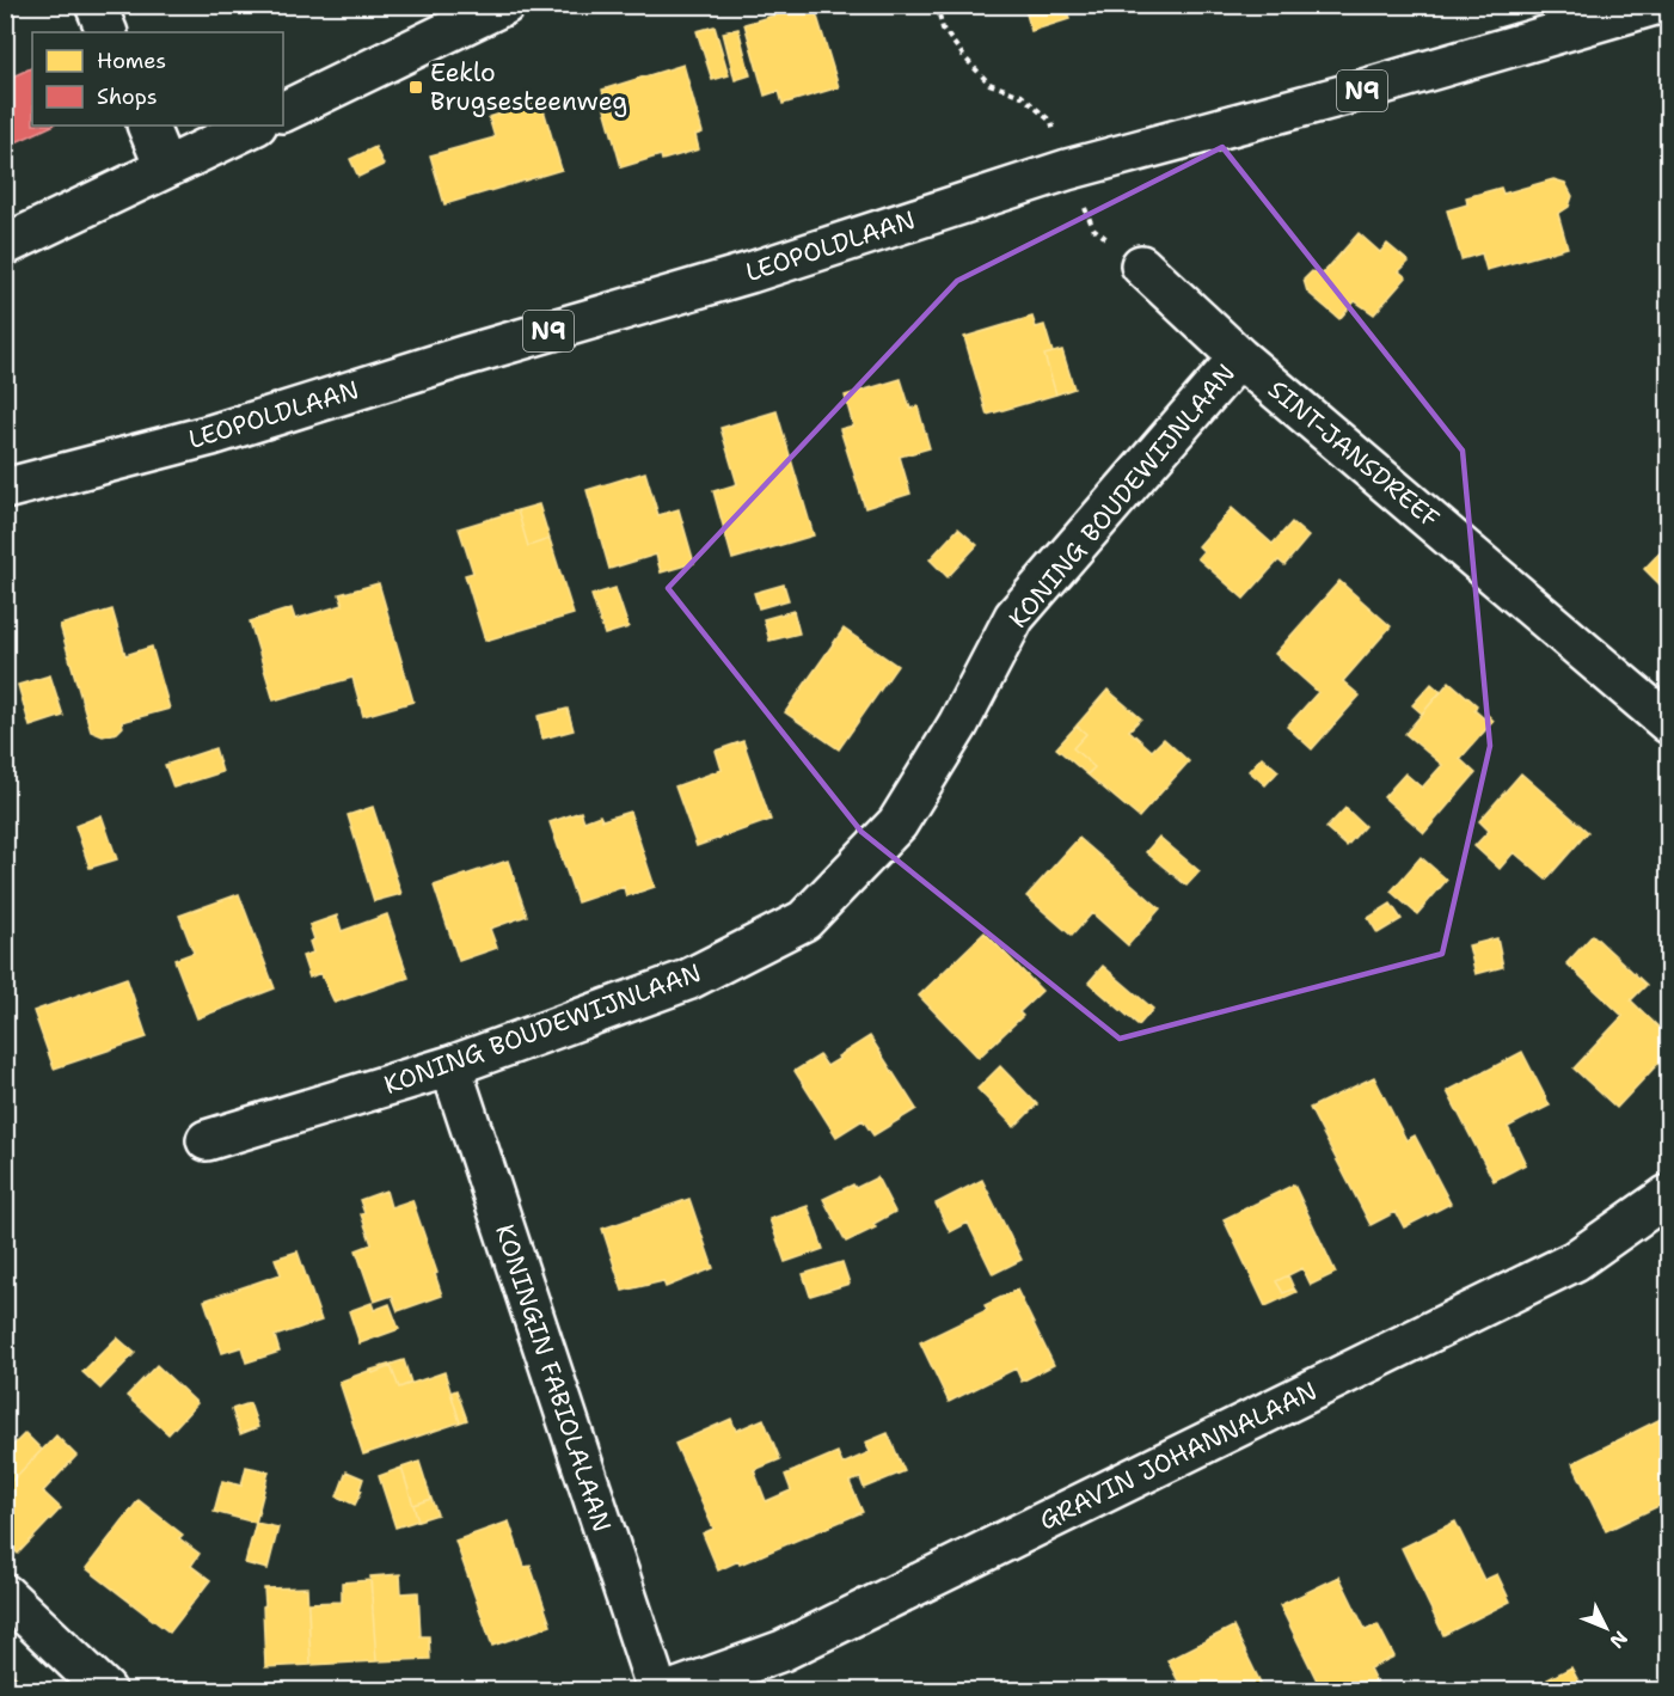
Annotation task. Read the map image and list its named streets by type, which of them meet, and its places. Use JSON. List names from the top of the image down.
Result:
{
  "streets": {
    "street": [
      "N9",
      "LEOPOLDLAAN",
      "SINT-JANSDREEF",
      "KONING BOUDEWIJNLAAN",
      "KONINGIN FABIOLALAAN",
      "GRAVIN JOHANNALAAN"
    ]
  },
  "crossings": [
    ["SINT-JANSDREEF", "KONING BOUDEWIJNLAAN"],
    ["KONING BOUDEWIJNLAAN", "KONINGIN FABIOLALAAN"]
  ],
  "places": {
    "transit": ["Eeklo Brugsesteenweg"]
  },
  "legend": ["Homes", "Shops"],
  "north": "bottom right"
}
